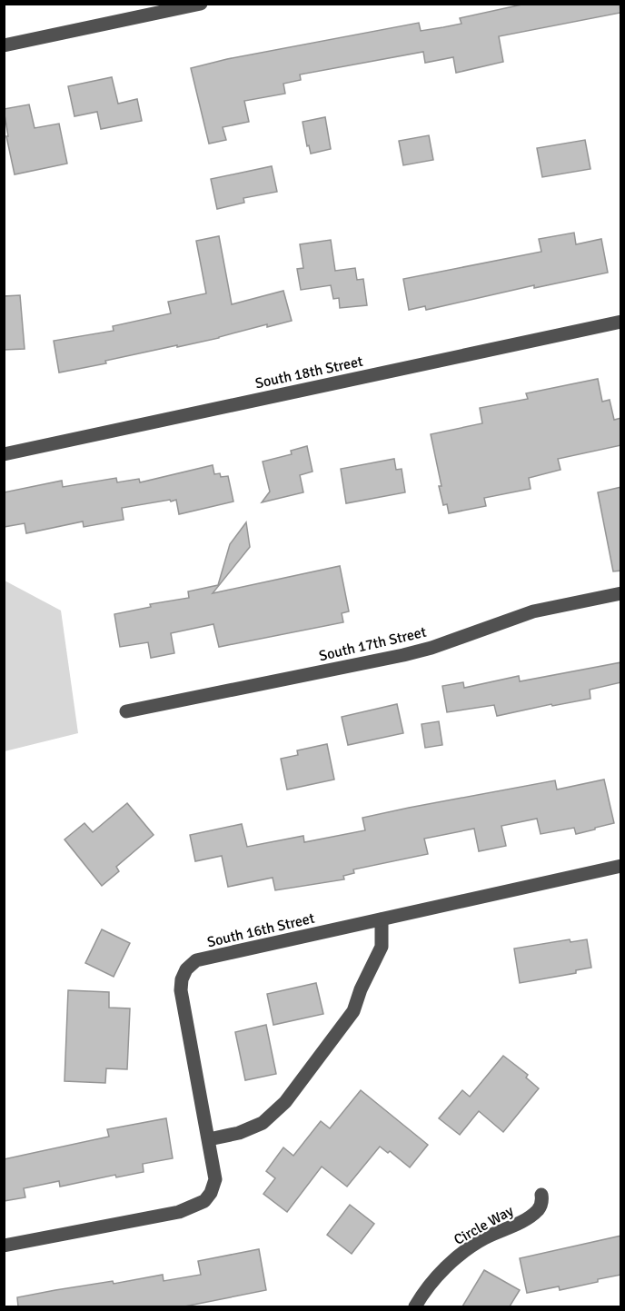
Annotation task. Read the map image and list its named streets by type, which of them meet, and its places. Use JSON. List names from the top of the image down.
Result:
{
  "streets": {
    "street": [
      "South 18th Street",
      "South 17th Street",
      "South 16th Street",
      "Circle Way"
    ]
  }
}
